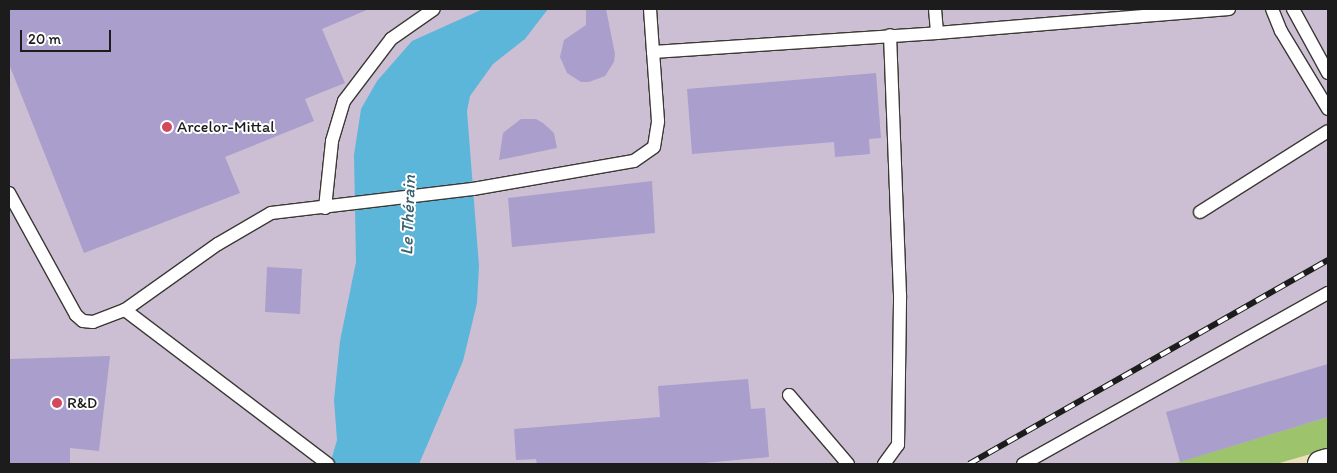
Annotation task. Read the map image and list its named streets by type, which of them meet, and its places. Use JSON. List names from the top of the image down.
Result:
{
  "water": ["Le Thérain"],
  "places": ["Arcelor-Mittal", "R&D"],
  "scale_bar": "20 m"
}
